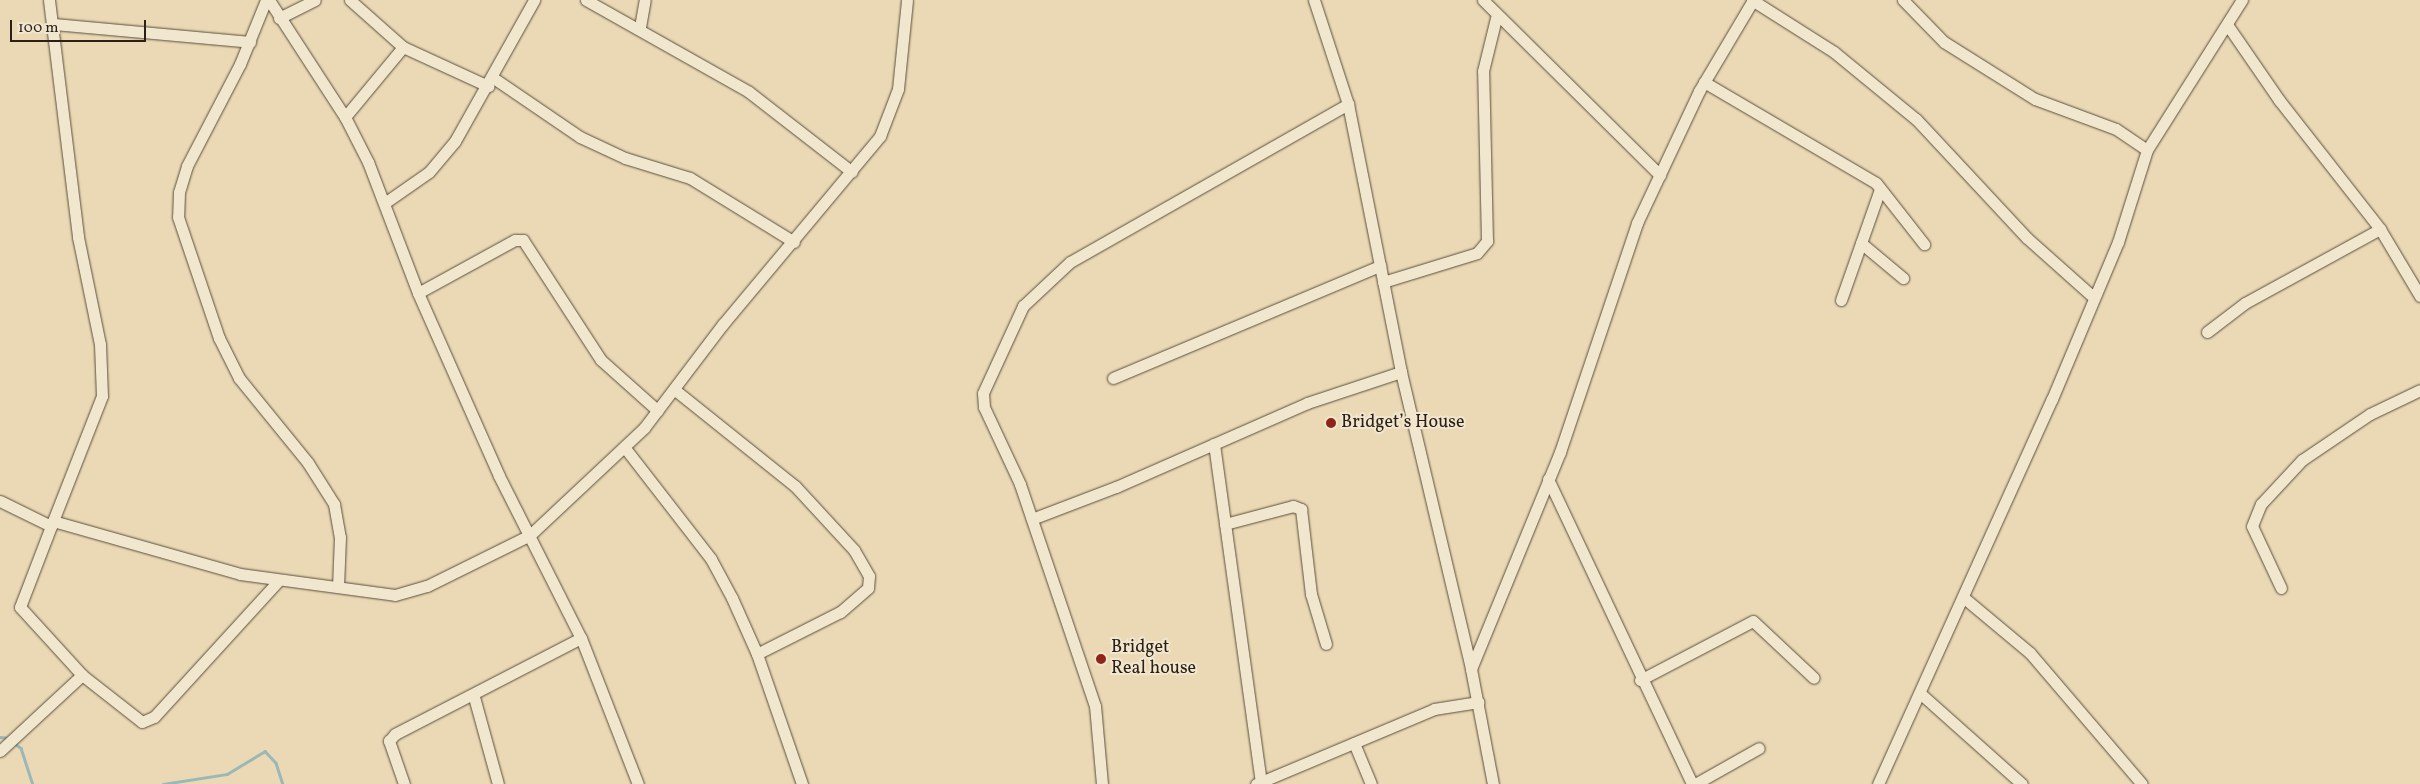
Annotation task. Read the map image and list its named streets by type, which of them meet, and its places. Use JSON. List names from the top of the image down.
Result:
{
  "places": ["Bridget’s House", "Bridget Real house"],
  "scale_bar": "100 m"
}
